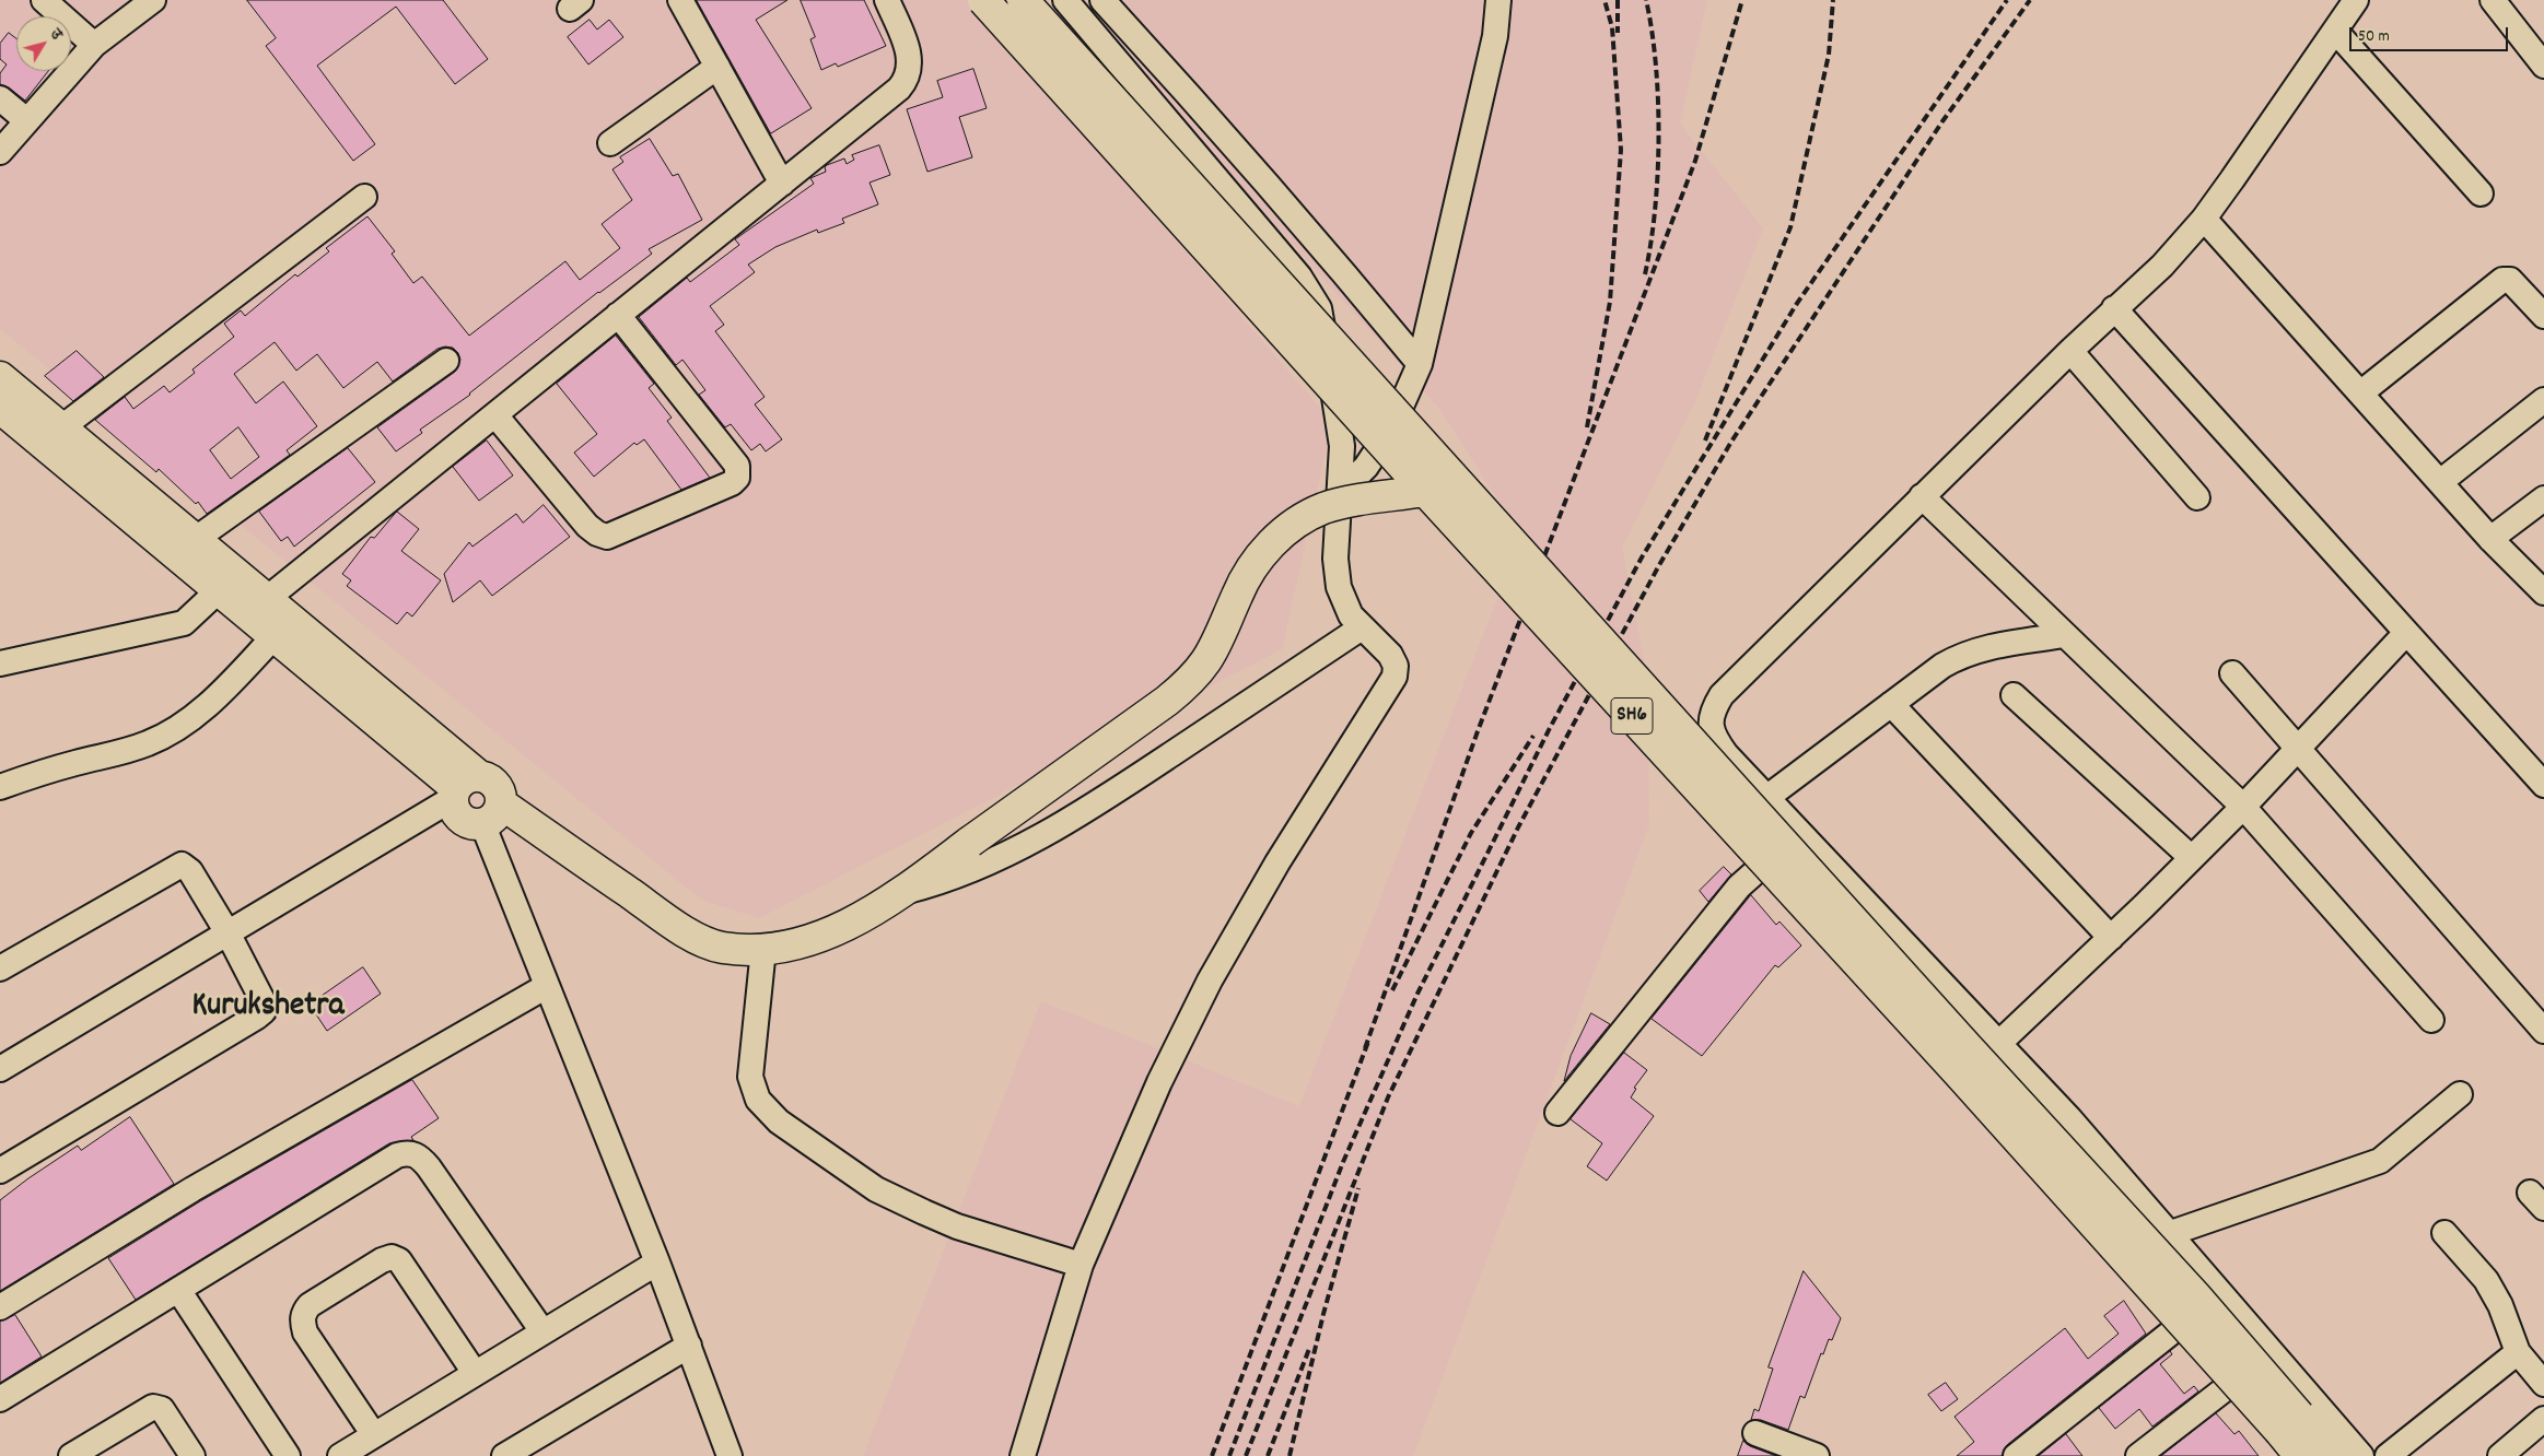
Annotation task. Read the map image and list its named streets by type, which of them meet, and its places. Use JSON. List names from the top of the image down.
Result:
{
  "streets": {
    "main road": ["SH6"]
  },
  "districts": ["Kurukshetra"],
  "scale_bar": "50 m",
  "north": "top right"
}
